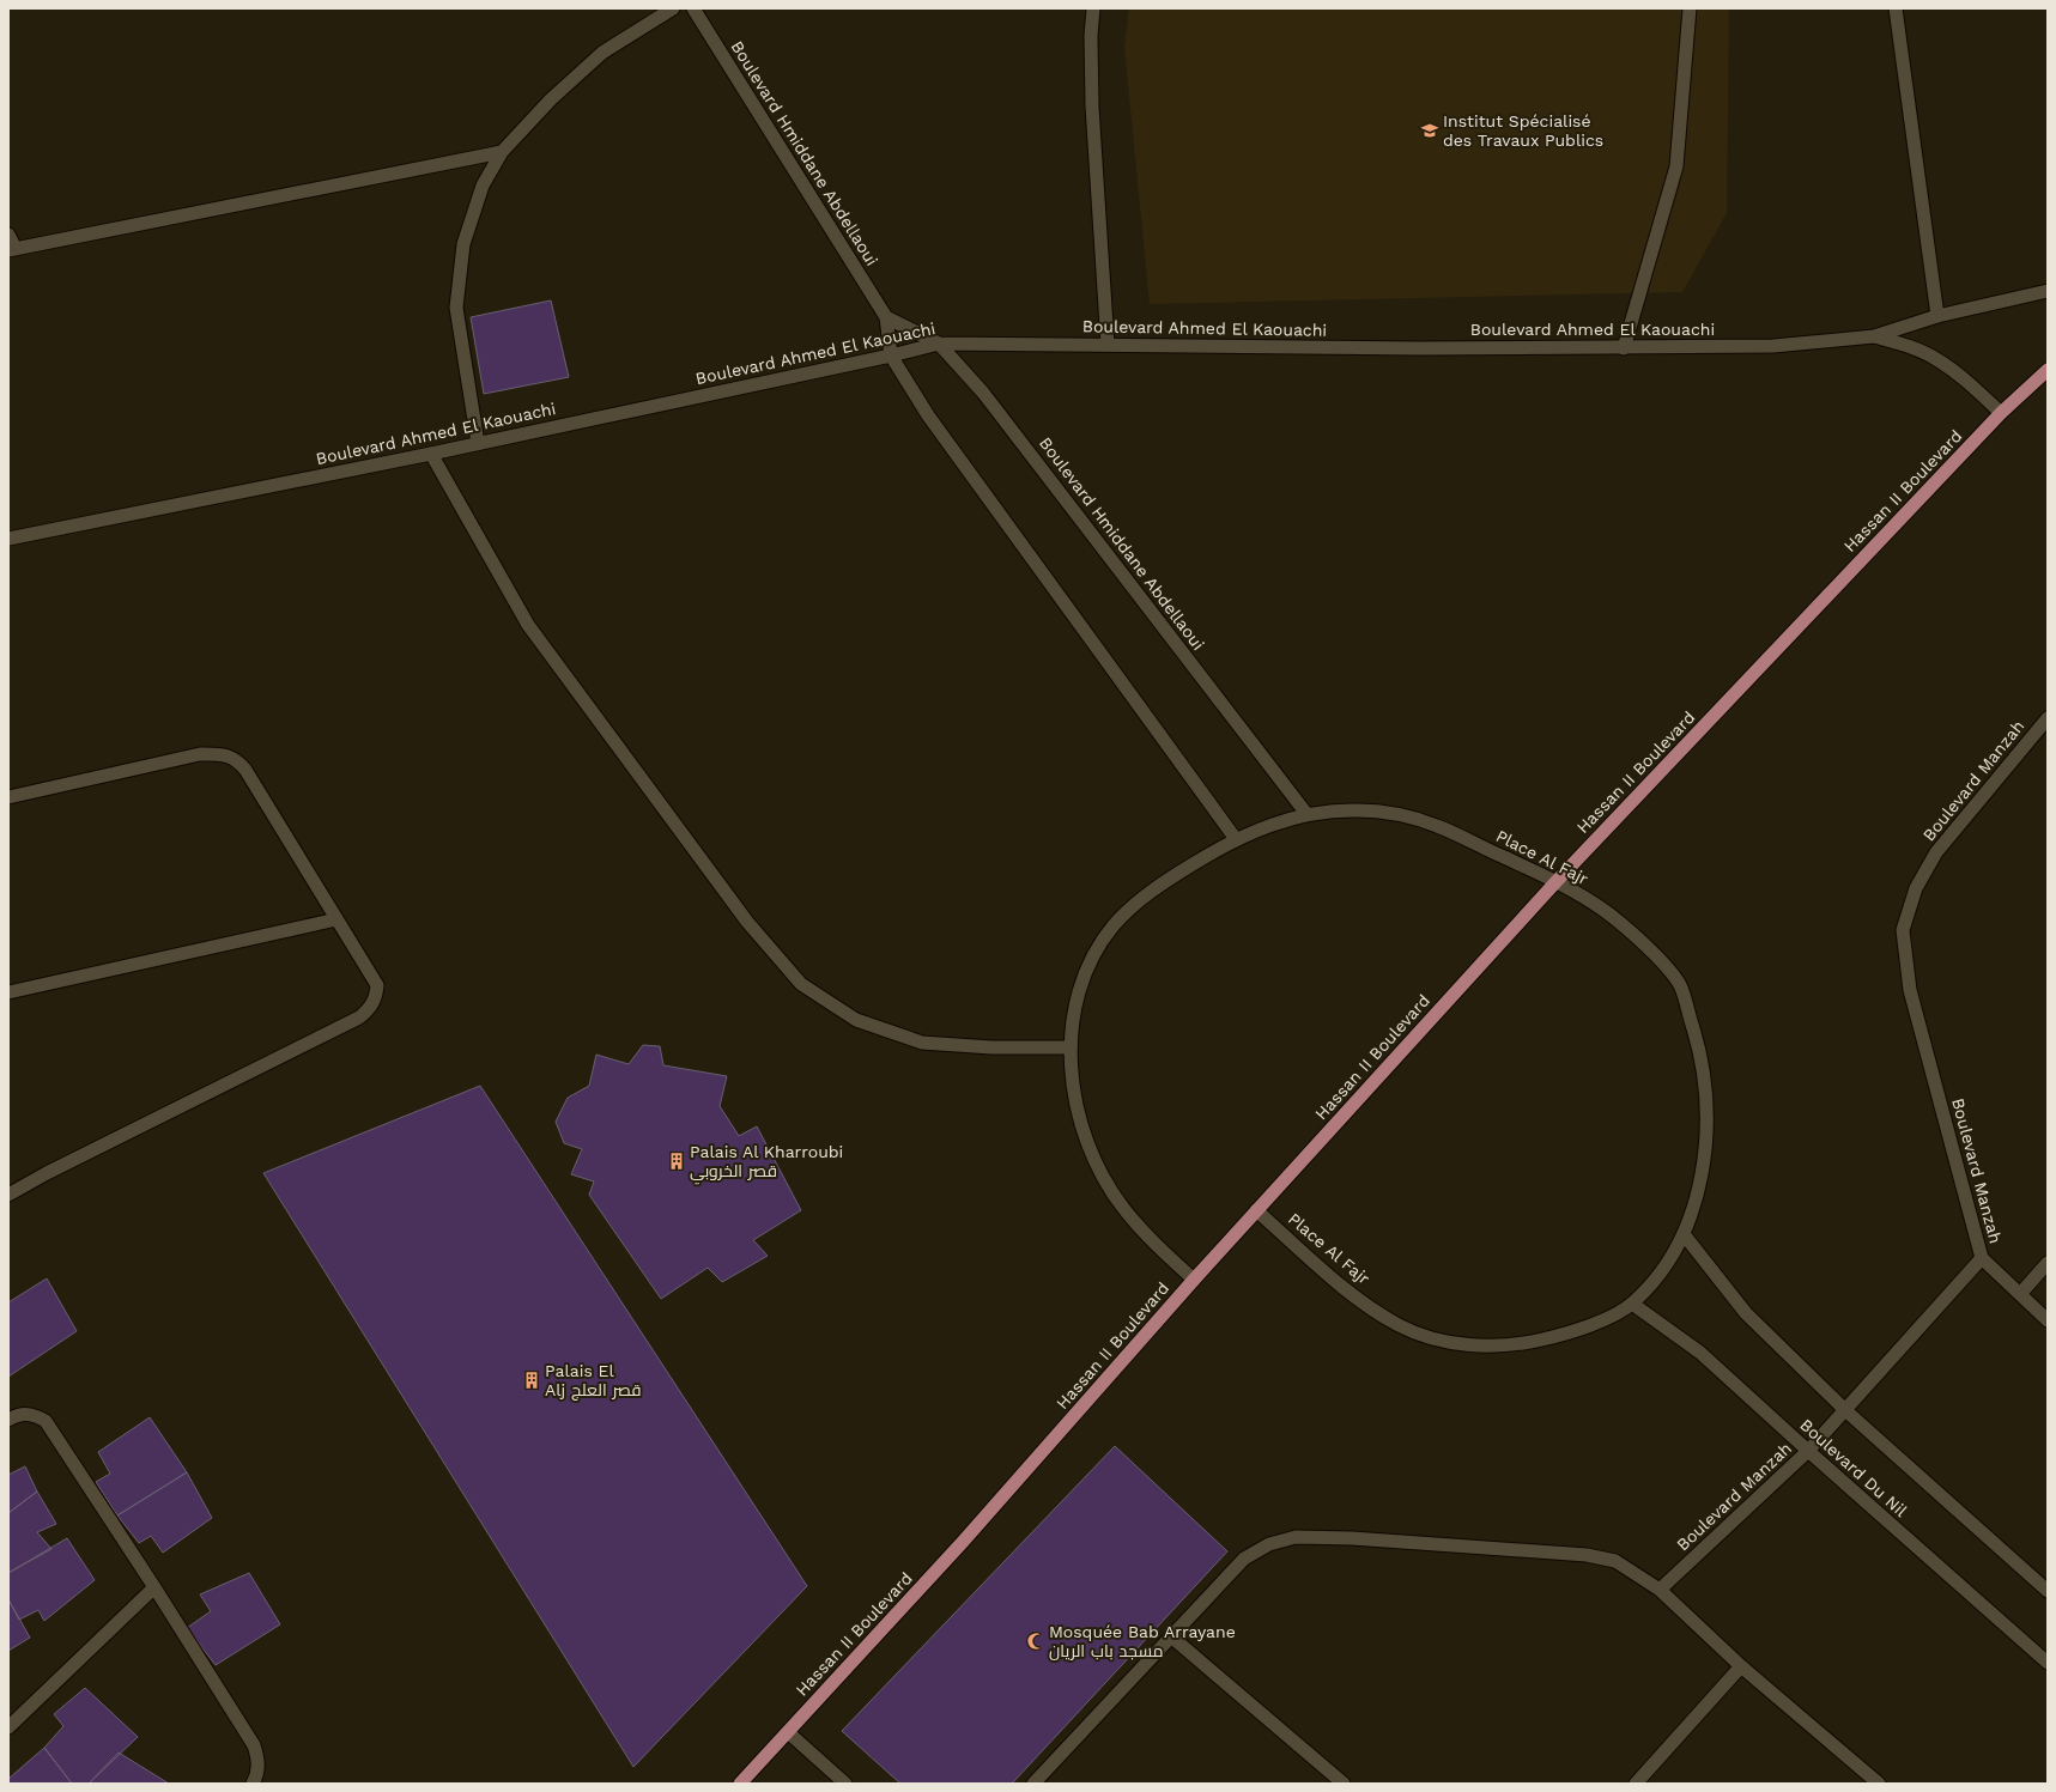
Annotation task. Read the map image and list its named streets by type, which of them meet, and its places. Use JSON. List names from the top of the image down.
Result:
{
  "streets": {
    "main road": ["Hassan II Boulevard"],
    "street": [
      "Boulevard Hmiddane Abdellaoui",
      "Boulevard Ahmed El Kaouachi",
      "Boulevard Manzah",
      "Place Al Fajr",
      "Boulevard Du Nil"
    ]
  },
  "crossings": [
    ["Boulevard Hmiddane Abdellaoui", "Boulevard Ahmed El Kaouachi"],
    ["Boulevard Hmiddane Abdellaoui", "Place Al Fajr"],
    ["Boulevard Ahmed El Kaouachi", "Hassan II Boulevard"],
    ["Hassan II Boulevard", "Place Al Fajr"],
    ["Boulevard Manzah", "Boulevard Du Nil"],
    ["Place Al Fajr", "Boulevard Du Nil"]
  ],
  "places": {
    "school or university": ["Institut Spécialisé des Travaux Publics"],
    "building": ["Palais Al Kharroubi قصر الخروبي", "Palais El Alj قصر العلج"],
    "mosque": ["Mosquée Bab Arrayane مسجد باب الريان"]
  }
}
